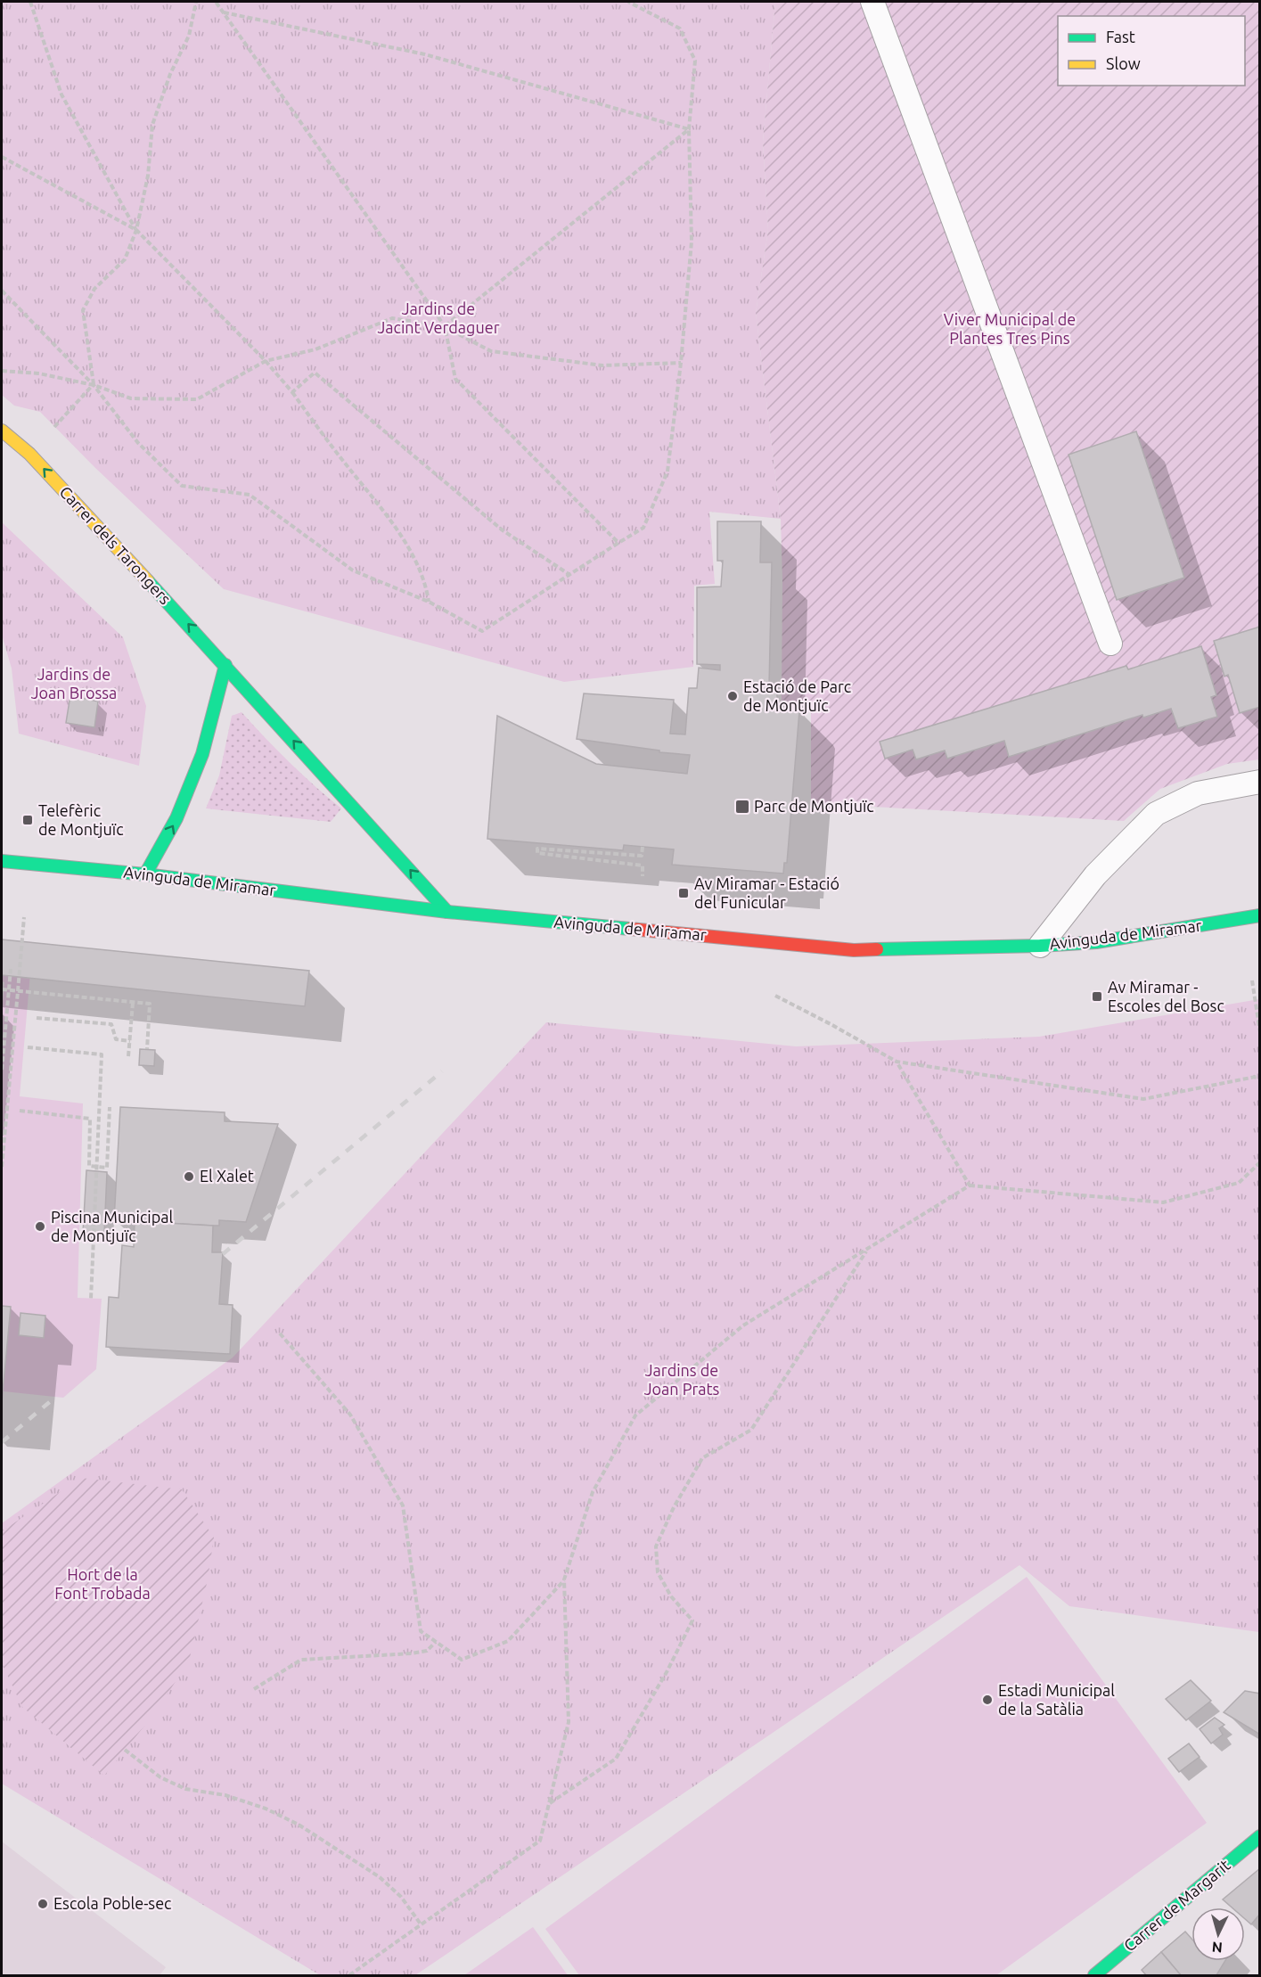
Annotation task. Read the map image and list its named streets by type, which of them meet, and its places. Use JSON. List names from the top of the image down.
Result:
{
  "streets": {
    "street": ["Carrer dels Tarongers", "Avinguda de Miramar", "Carrer de Margarit"]
  },
  "crossings": [
    ["Carrer dels Tarongers", "Avinguda de Miramar"]
  ],
  "one_way": ["Carrer dels Tarongers"],
  "parks": [
    "Jardins de Jacint Verdaguer",
    "Viver Municipal de Plantes Tres Pins",
    "Jardins de Joan Brossa",
    "Jardins de Joan Prats",
    "Hort de la Font Trobada"
  ],
  "places": {
    "other": [
      "Estació de Parc de Montjuïc",
      "El Xalet",
      "Piscina Municipal de Montjuïc",
      "Estadi Municipal de la Satàlia",
      "Escola Poble-sec"
    ],
    "transit": [
      "Parc de Montjuïc",
      "Telefèric de Montjuïc",
      "Av Miramar - Estació del Funicular",
      "Av Miramar - Escoles del Bosc"
    ]
  },
  "legend": ["Fast", "Slow"],
  "north": "bottom"
}
